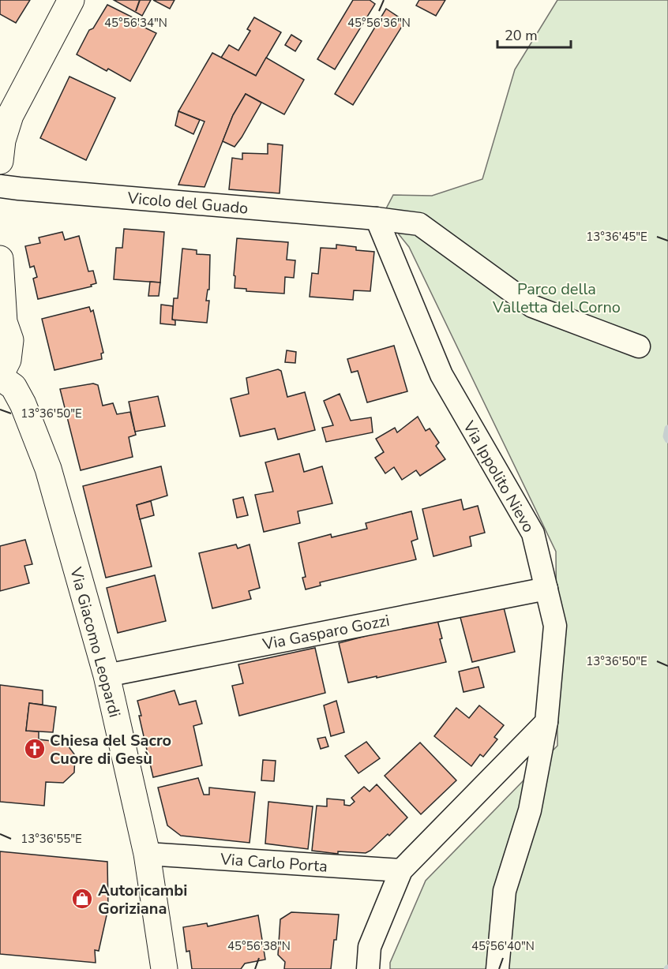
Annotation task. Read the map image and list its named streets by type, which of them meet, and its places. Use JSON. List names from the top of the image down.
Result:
{
  "streets": {
    "main road": ["Via Giacomo Leopardi"],
    "street": [
      "Vicolo del Guado",
      "Via Ippolito Nievo",
      "Via Gasparo Gozzi",
      "Via Carlo Porta"
    ]
  },
  "crossings": [
    ["Vicolo del Guado", "Via Ippolito Nievo"],
    ["Via Ippolito Nievo", "Via Gasparo Gozzi"],
    ["Via Gasparo Gozzi", "Via Giacomo Leopardi"],
    ["Via Giacomo Leopardi", "Via Carlo Porta"]
  ],
  "parks": ["Parco della Valletta del Corno"],
  "places": {
    "church": ["Chiesa del Sacro Cuore di Gesù"],
    "shop": ["Autoricambi Goriziana"]
  },
  "scale_bar": "20 m",
  "coordinates": [
    "45°56'34\"N",
    "45°56'36\"N",
    "13°36'45\"E",
    "13°36'50\"E",
    "13°36'55\"E",
    "45°56'38\"N",
    "45°56'40\"N"
  ]
}
